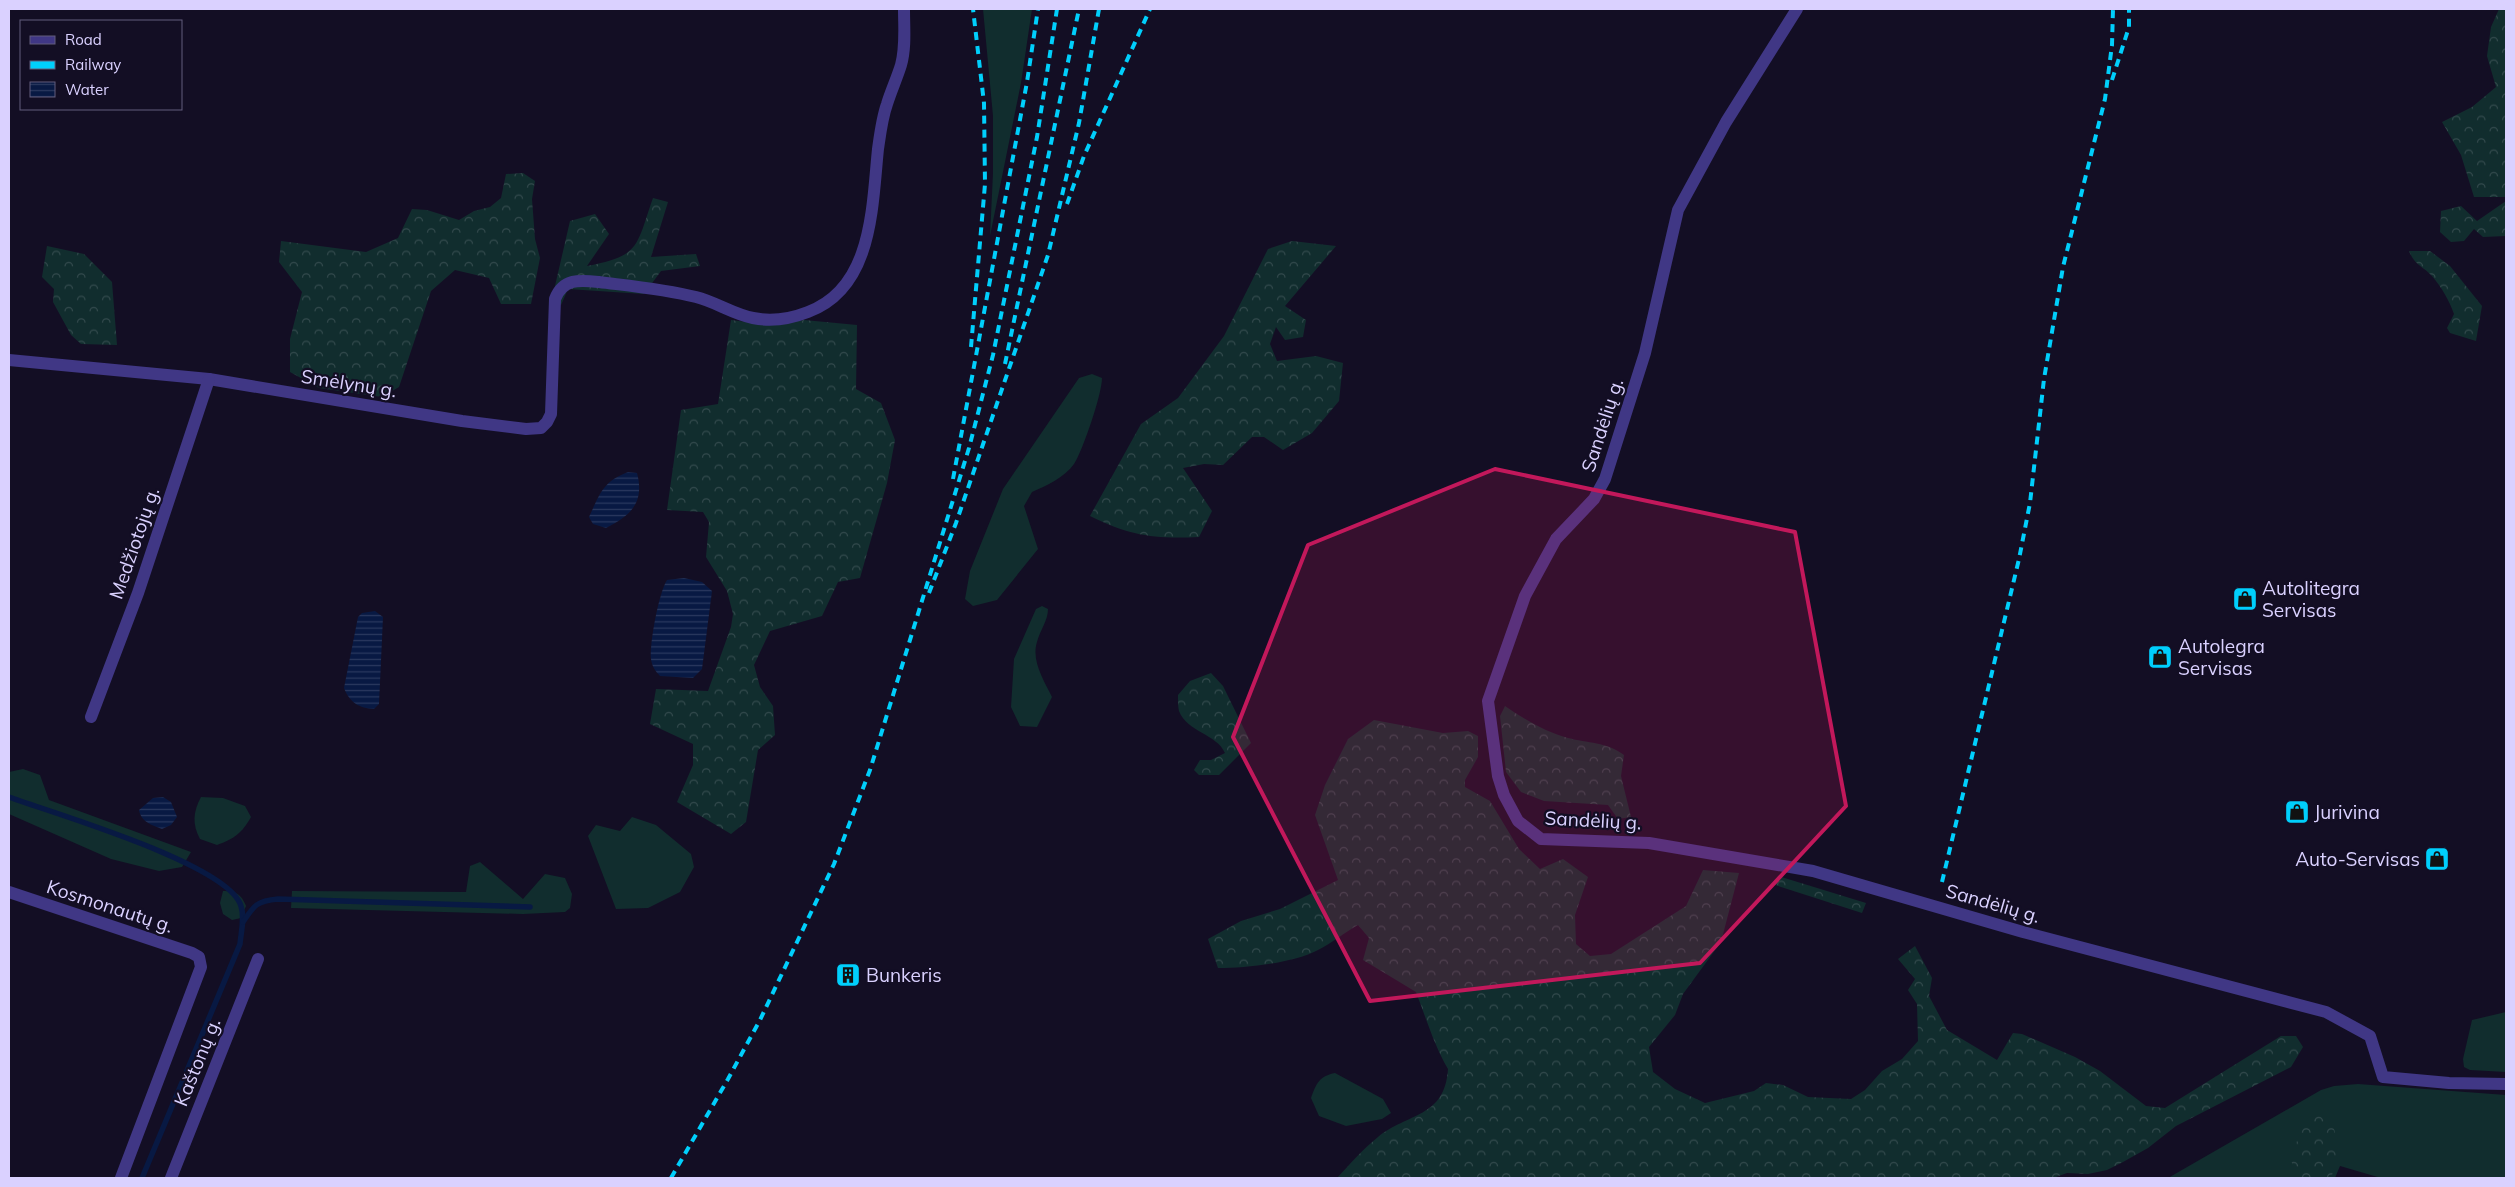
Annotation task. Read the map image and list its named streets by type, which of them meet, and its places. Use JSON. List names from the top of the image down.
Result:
{
  "streets": {
    "street": [
      "Smėlynų g.",
      "Sandėlių g.",
      "Medžiotojų g.",
      "Kosmonautų g.",
      "Kaštonų g."
    ]
  },
  "crossings": [
    ["Smėlynų g.", "Medžiotojų g."],
    ["Kosmonautų g.", "Kaštonų g."]
  ],
  "places": {
    "shop": [
      "Autolitegra Servisas",
      "Autolegra Servisas",
      "Jurivina",
      "Auto-Servisas"
    ],
    "building": ["Bunkeris"]
  },
  "legend": ["Road", "Railway", "Water"]
}
